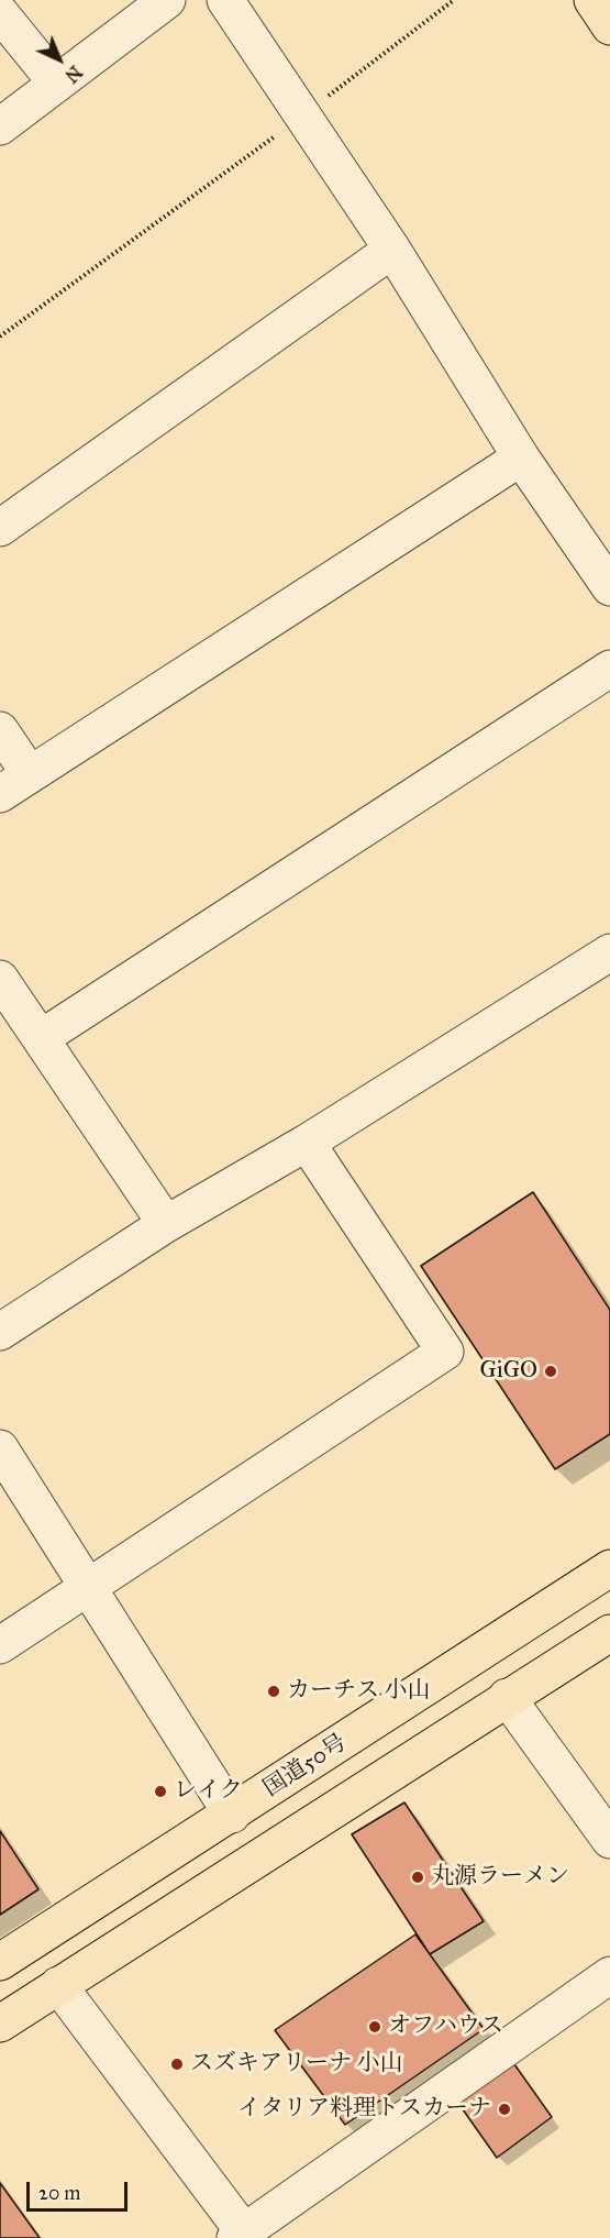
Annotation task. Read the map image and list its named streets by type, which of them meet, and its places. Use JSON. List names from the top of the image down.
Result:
{
  "streets": {
    "main road": ["国道50号"]
  },
  "places": [
    "GiGO",
    "カーチス 小山",
    "レイク",
    "丸源ラーメン",
    "オフハウス",
    "スズキアリーナ 小山",
    "イタリア料理トスカーナ"
  ],
  "scale_bar": "20 m",
  "north": "bottom right"
}
